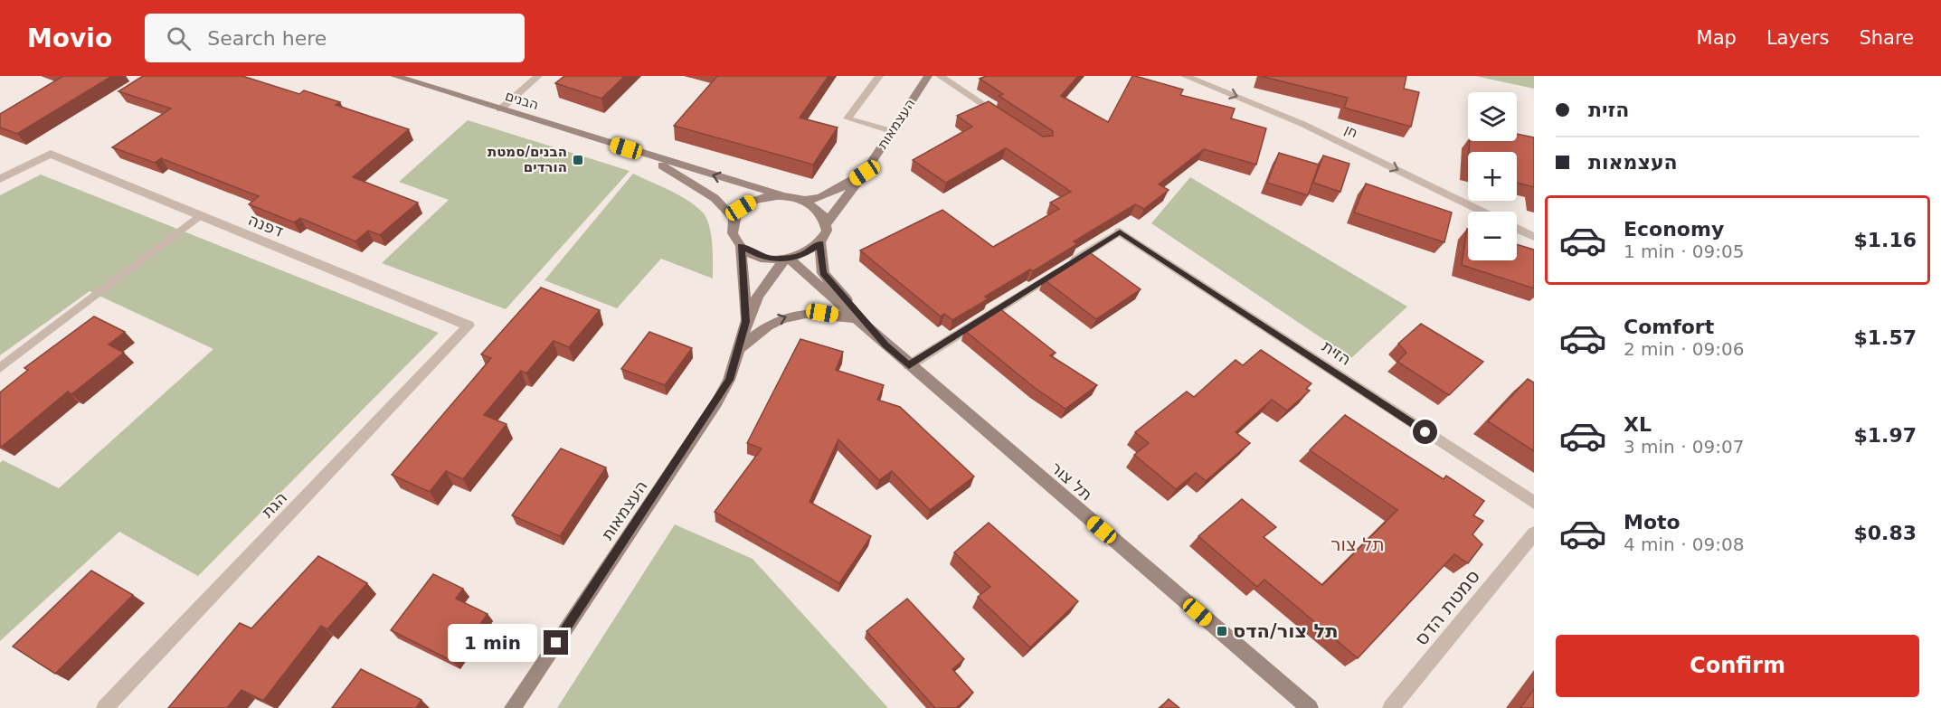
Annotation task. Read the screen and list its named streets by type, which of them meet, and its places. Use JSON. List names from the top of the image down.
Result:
{
  "streets": {
    "street": [
      "הבנים",
      "העצמאות",
      "חן",
      "דפנה",
      "הזית",
      "תל צור",
      "הגת",
      "סמטת הדס"
    ]
  },
  "crossings": [
    ["הבנים", "העצמאות"],
    ["הבנים", "תל צור"],
    ["העצמאות", "תל צור"],
    ["דפנה", "הגת"]
  ],
  "one_way": ["חן"],
  "districts": ["תל צור"],
  "places": {
    "transit": ["הבנים/סמטת הורדים", "תל צור/הדס"]
  },
  "page": {
    "header": "Movio",
    "search": "Search here",
    "nav": ["Map", "Layers", "Share"],
    "banner": ["הזית", "העצמאות"],
    "map_buttons": ["+", "−"],
    "list": [
      {
        "name": "Economy",
        "note": "1 min · 09:05",
        "value": "$1.16"
      },
      {
        "name": "Comfort",
        "note": "2 min · 09:06",
        "value": "$1.57"
      },
      {
        "name": "XL",
        "note": "3 min · 09:07",
        "value": "$1.97"
      },
      {
        "name": "Moto",
        "note": "4 min · 09:08",
        "value": "$0.83"
      }
    ],
    "bubble": "1 min",
    "buttons": "Confirm"
  }
}
